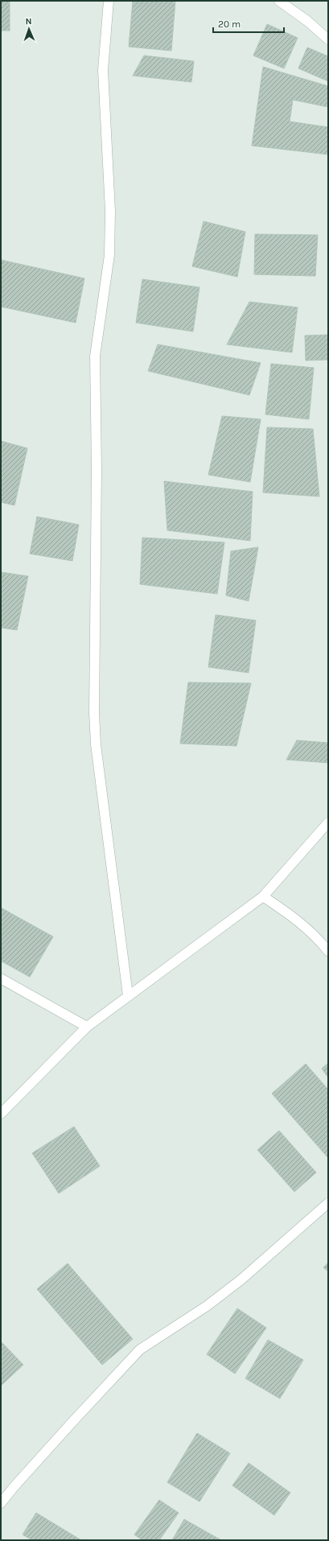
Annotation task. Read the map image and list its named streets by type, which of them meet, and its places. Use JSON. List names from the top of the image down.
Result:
{
  "scale_bar": "20 m",
  "north": "top"
}
